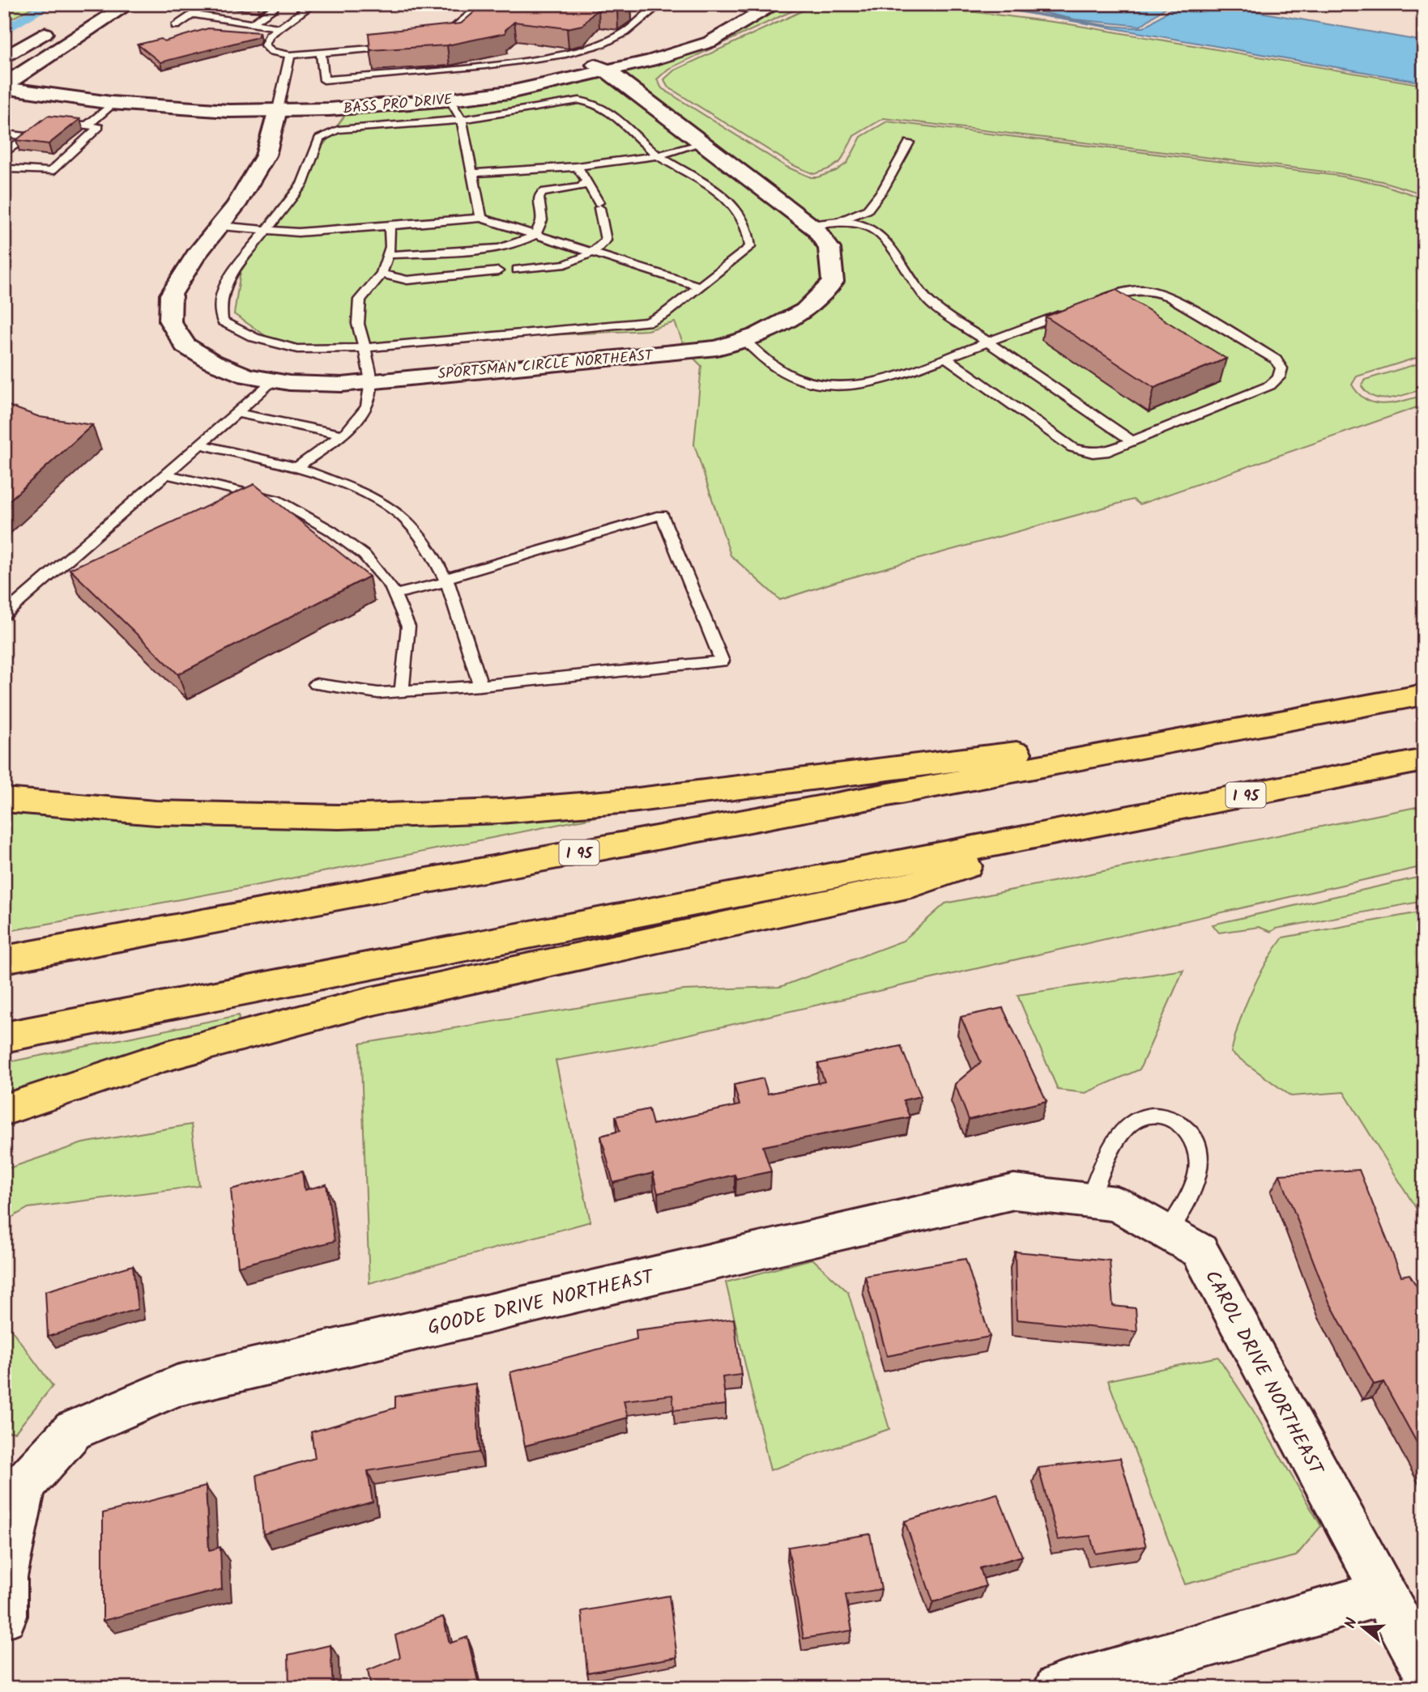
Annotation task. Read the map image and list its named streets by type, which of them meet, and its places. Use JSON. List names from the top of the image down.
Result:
{
  "streets": {
    "highway": ["I 95"],
    "street": [
      "BASS PRO DRIVE",
      "SPORTSMAN CIRCLE NORTHEAST",
      "GOODE DRIVE NORTHEAST",
      "CAROL DRIVE NORTHEAST"
    ]
  },
  "crossings": [
    ["BASS PRO DRIVE", "SPORTSMAN CIRCLE NORTHEAST"],
    ["GOODE DRIVE NORTHEAST", "CAROL DRIVE NORTHEAST"]
  ],
  "north": "left"
}
